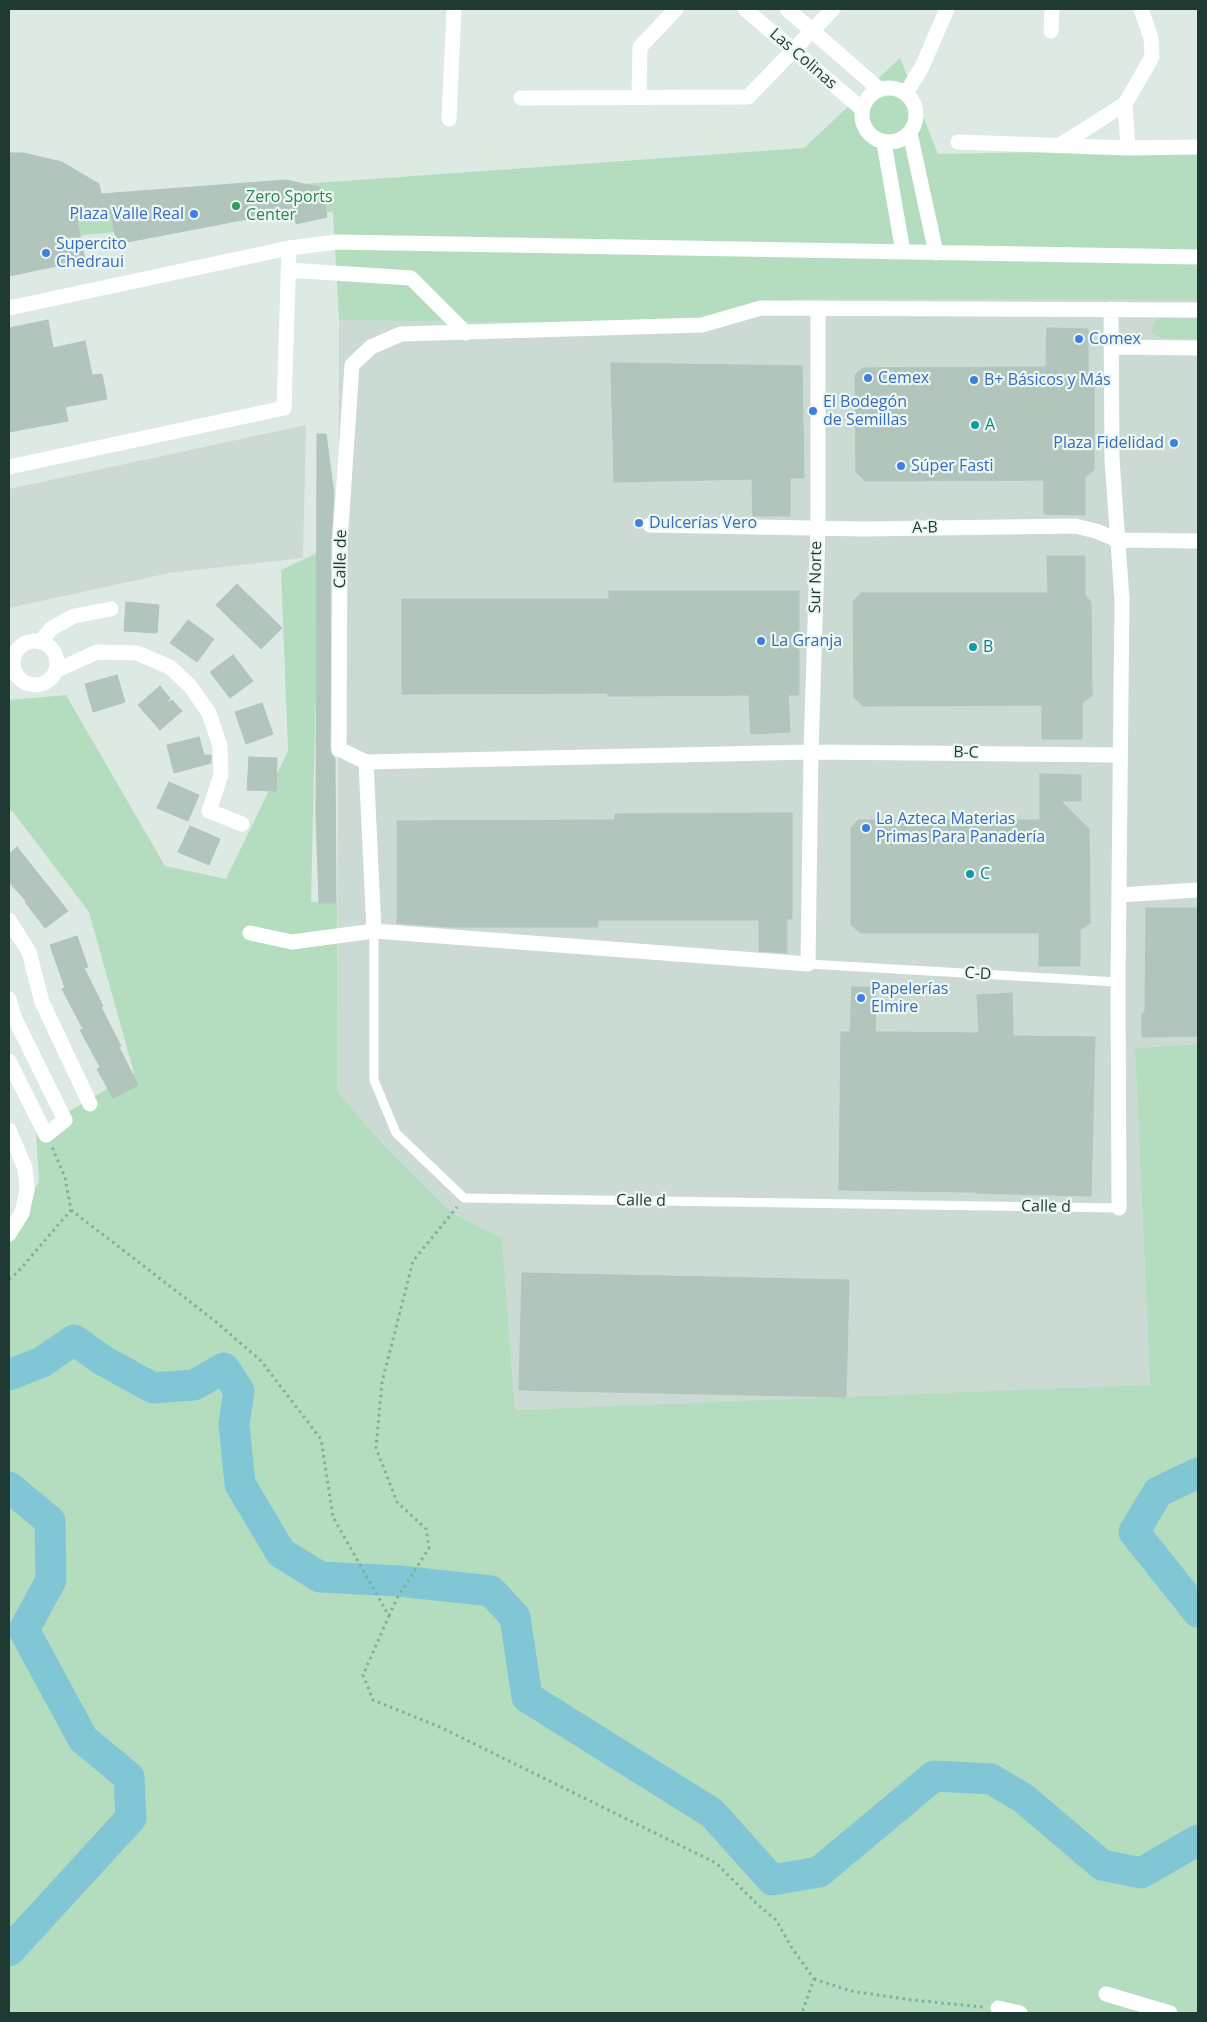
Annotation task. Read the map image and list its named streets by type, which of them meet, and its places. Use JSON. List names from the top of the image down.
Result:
{
  "streets": {
    "street": [
      "Las Colinas",
      "A-B",
      "Calle de",
      "Sur Norte",
      "B-C"
    ],
    "lane": ["C-D", "Calle d"]
  },
  "crossings": [
    ["A-B", "Sur Norte"],
    ["Calle de", "B-C"],
    ["Sur Norte", "B-C"],
    ["Sur Norte", "C-D"]
  ],
  "places": [
    "Zero Sports Center",
    "Plaza Valle Real",
    "Supercito Chedraui",
    "Comex",
    "Cemex",
    "B+ Básicos y Más",
    "El Bodegón de Semillas",
    "A",
    "Plaza Fidelidad",
    "Súper Fasti",
    "Dulcerías Vero",
    "La Granja",
    "B",
    "La Azteca Materias Primas Para Panadería",
    "C",
    "Papelerías Elmire"
  ]
}
